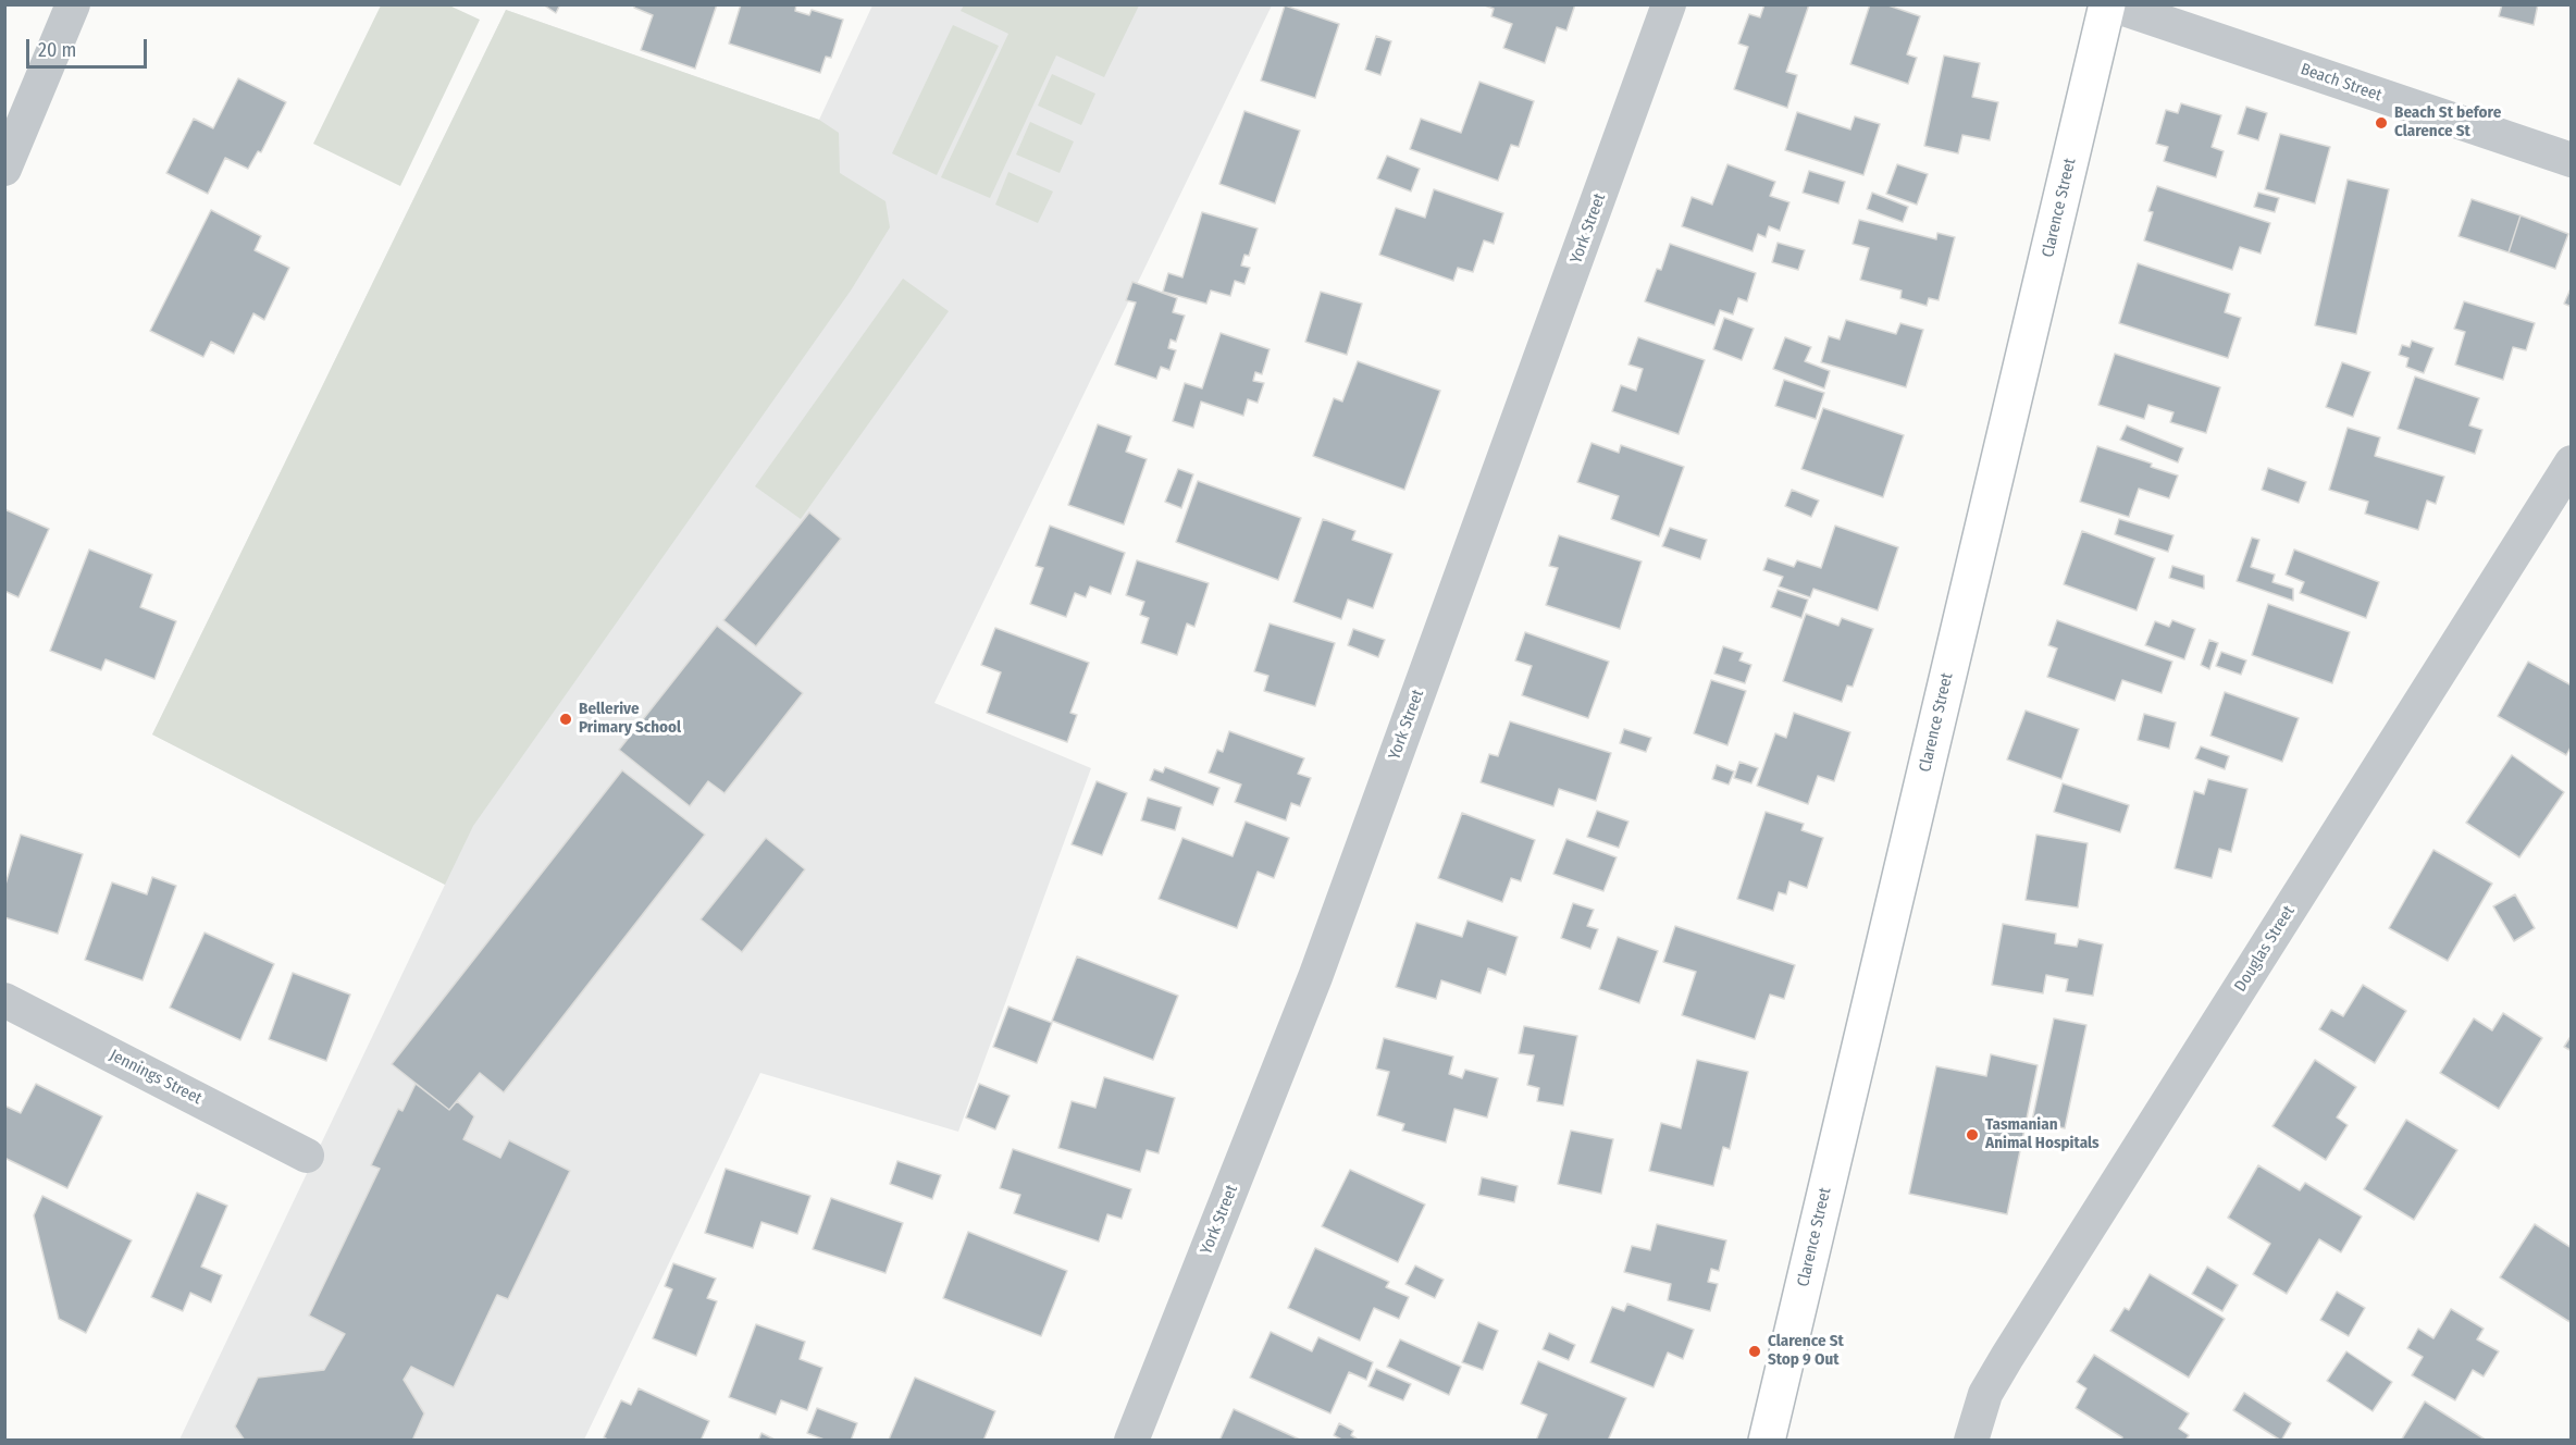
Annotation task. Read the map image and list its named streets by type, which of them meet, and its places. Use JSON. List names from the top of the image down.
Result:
{
  "streets": {
    "main road": ["Clarence Street"],
    "street": [
      "Beach Street",
      "York Street",
      "Douglas Street",
      "Jennings Street"
    ]
  },
  "crossings": [
    ["Beach Street", "Clarence Street"]
  ],
  "places": [
    "Beach St before Clarence St",
    "Bellerive Primary School",
    "Tasmanian Animal Hospitals",
    "Clarence St Stop 9 Out"
  ],
  "scale_bar": "20 m"
}
